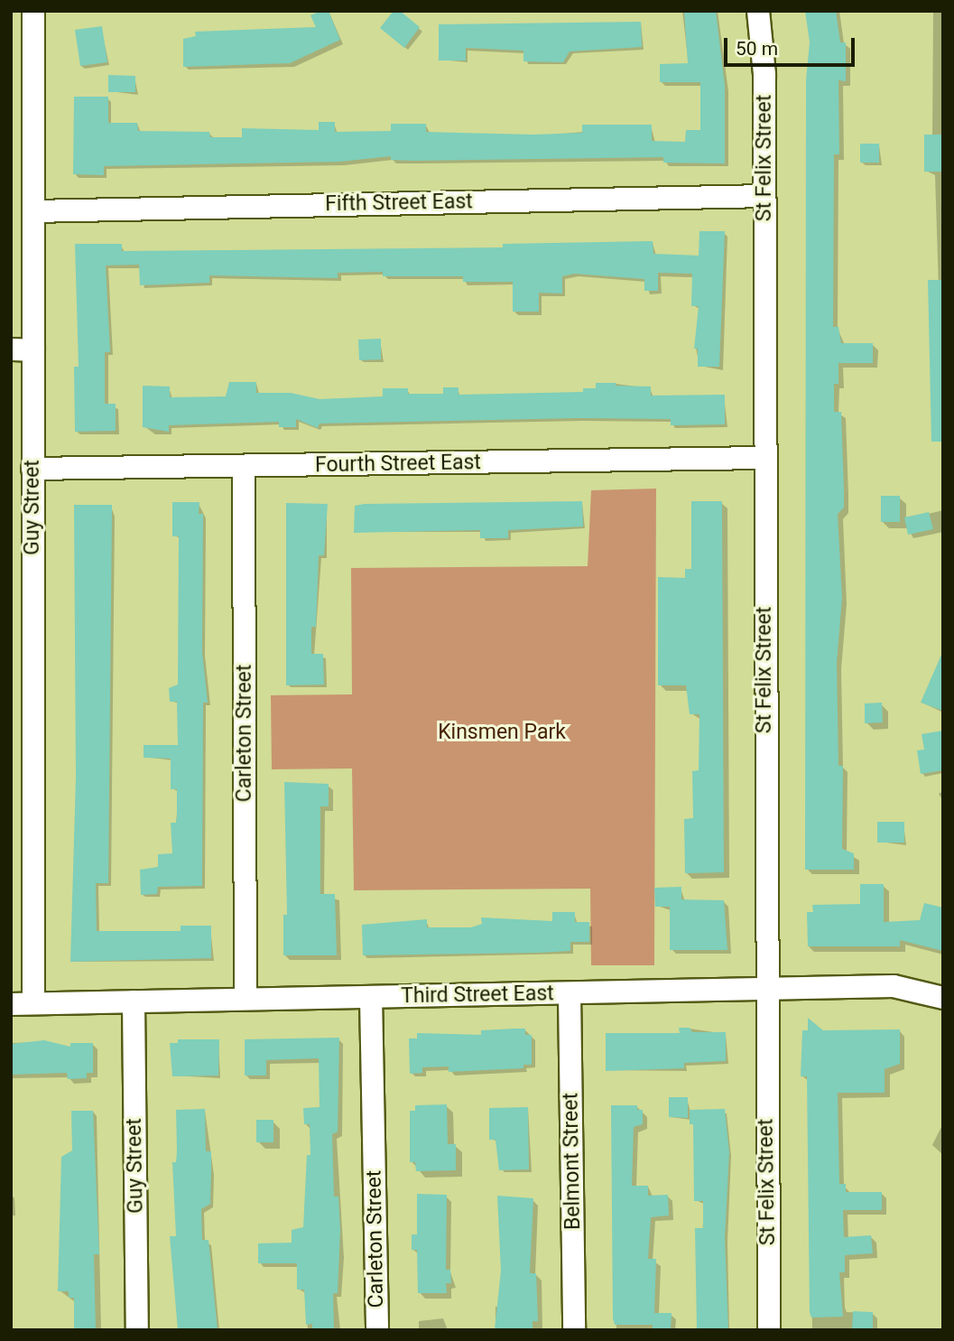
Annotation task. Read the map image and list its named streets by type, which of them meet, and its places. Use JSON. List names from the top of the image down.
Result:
{
  "streets": {
    "street": [
      "St Felix Street",
      "Fifth Street East",
      "Fourth Street East",
      "Guy Street",
      "Carleton Street",
      "Third Street East",
      "Belmont Street"
    ]
  },
  "crossings": [
    ["St Felix Street", "Fifth Street East"],
    ["St Felix Street", "Fourth Street East"],
    ["St Felix Street", "Third Street East"],
    ["Fifth Street East", "Guy Street"],
    ["Fourth Street East", "Guy Street"],
    ["Fourth Street East", "Carleton Street"],
    ["Guy Street", "Third Street East"],
    ["Carleton Street", "Third Street East"],
    ["Third Street East", "Belmont Street"]
  ],
  "parks": ["Kinsmen Park"],
  "scale_bar": "50 m"
}
